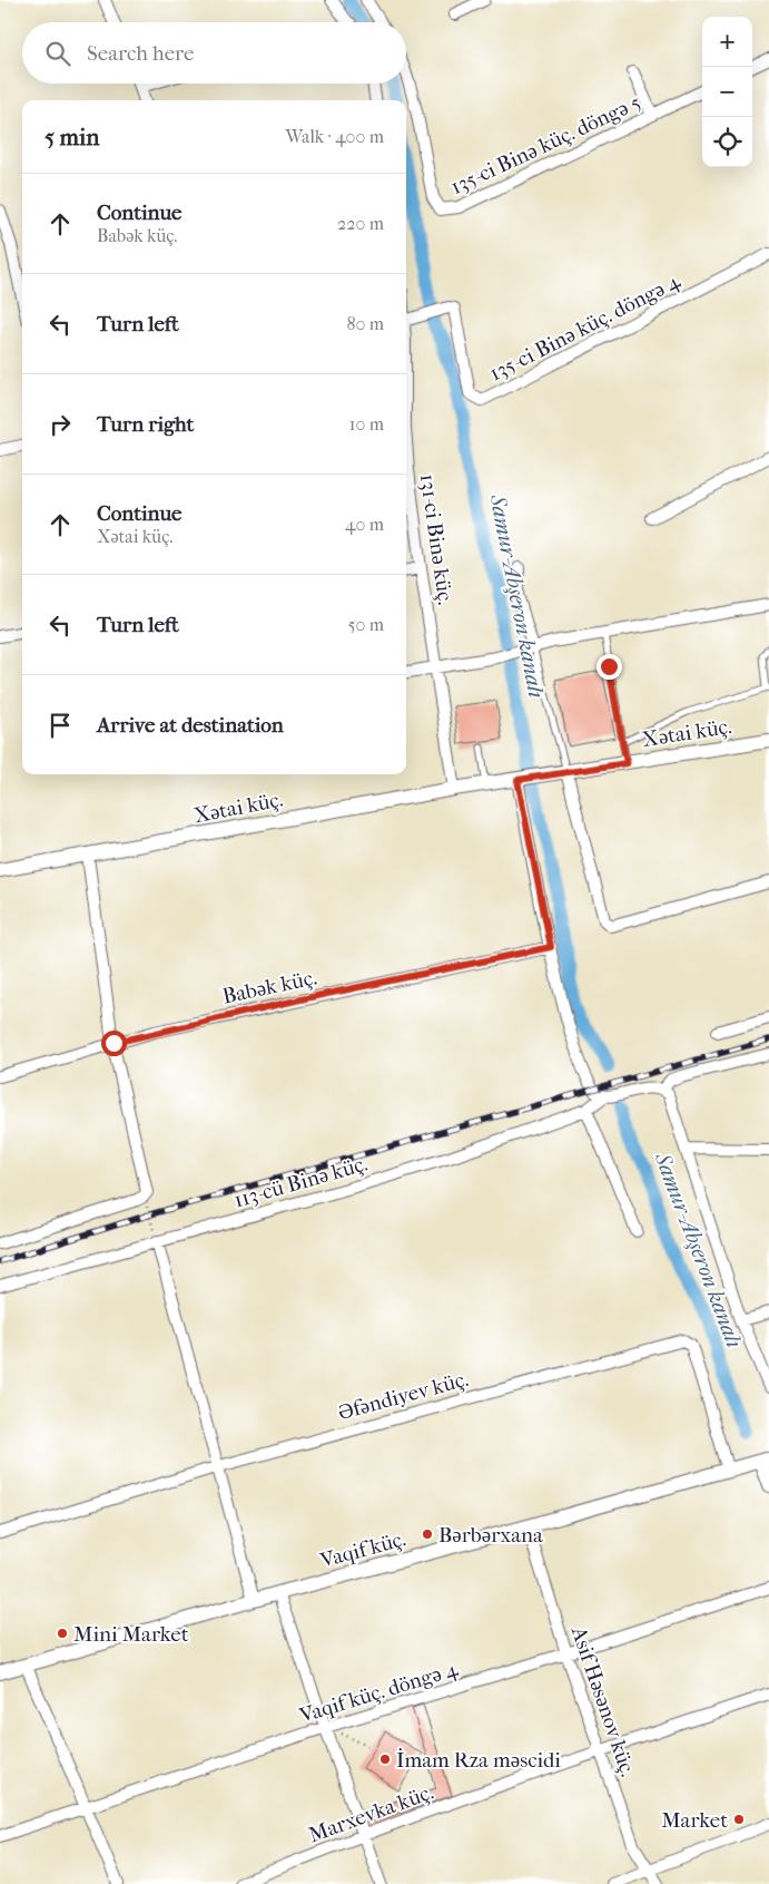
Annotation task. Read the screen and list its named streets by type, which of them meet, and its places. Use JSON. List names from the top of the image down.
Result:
{
  "streets": {
    "street": [
      "135-ci Binə küç. döngə 5",
      "135-ci Binə küç. döngə 4",
      "131-ci Binə küç.",
      "Xətai küç.",
      "Babək küç.",
      "113-cü Binə küç.",
      "Əfəndiyev küç.",
      "Vaqif küç.",
      "Vaqif küç. döngə 4",
      "Asif Həsənov küç.",
      "Marxevka küç."
    ]
  },
  "crossings": [
    ["131-ci Binə küç.", "Xətai küç."],
    ["Əfəndiyev küç.", "Vaqif küç."],
    ["Vaqif küç.", "Asif Həsənov küç."],
    ["Vaqif küç. döngə 4", "Asif Həsənov küç."],
    ["Asif Həsənov küç.", "Marxevka küç."]
  ],
  "water": ["Samur-Abşeron kanalı"],
  "places": [
    "Bərbərxana",
    "Mini Market",
    "İmam Rza məscidi",
    "Market"
  ],
  "page": {
    "map_buttons": ["+", "−"],
    "search": "Search here",
    "heading": ["5 min", "Walk · 400 m"],
    "list": [
      ["Continue", "Babək küç.", "220 m"],
      ["Turn left", "80 m"],
      ["Turn right", "10 m"],
      ["Continue", "Xətai küç.", "40 m"],
      ["Turn left", "50 m"],
      "Arrive at destination"
    ]
  }
}
